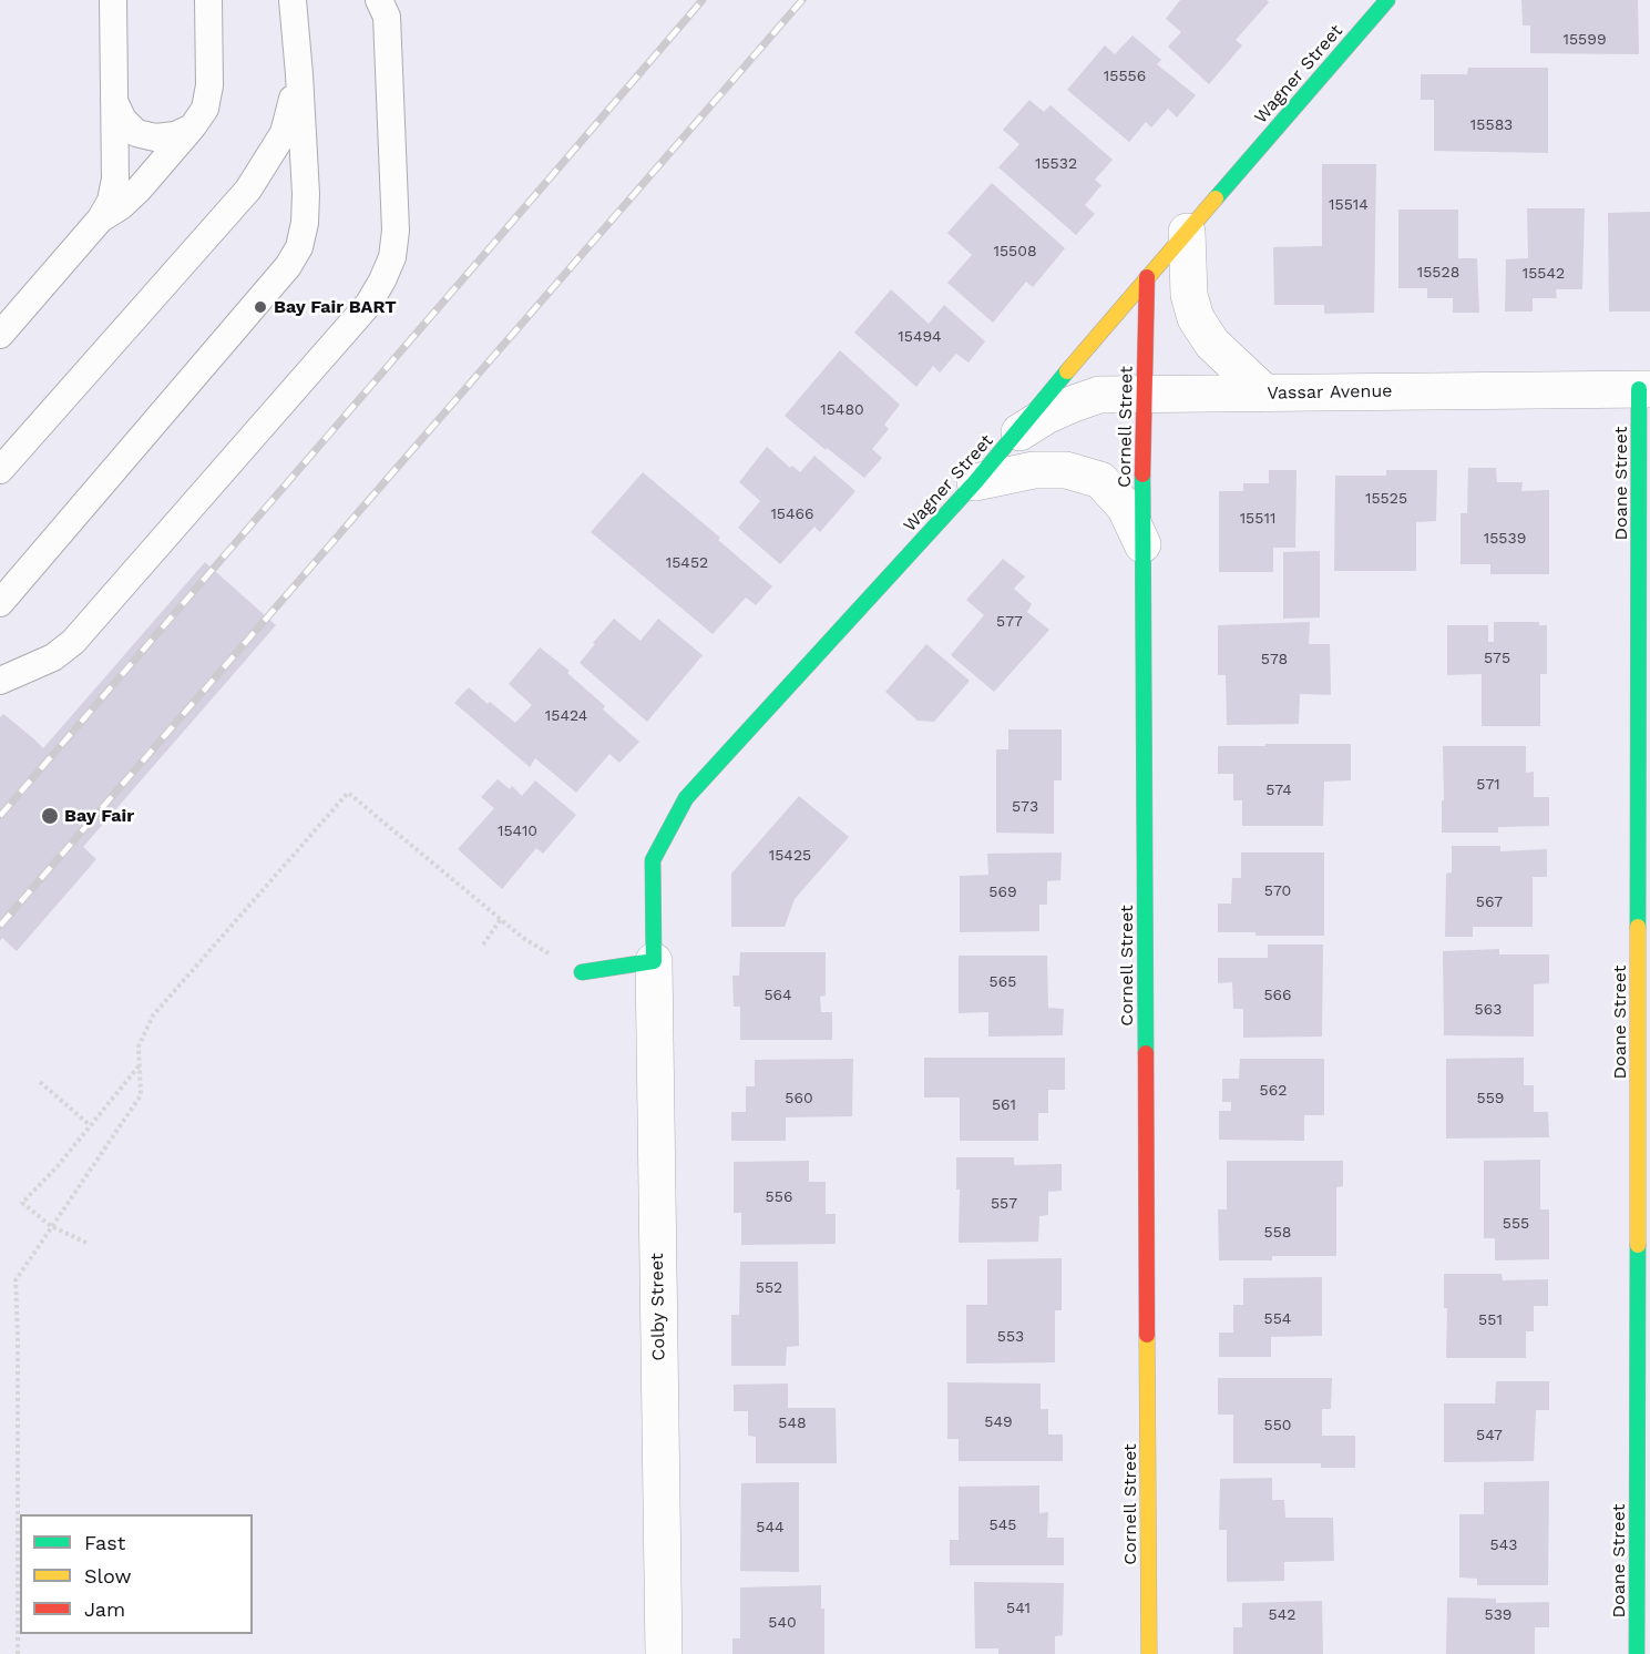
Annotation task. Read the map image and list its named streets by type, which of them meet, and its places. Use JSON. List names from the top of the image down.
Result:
{
  "streets": {
    "street": [
      "Wagner Street",
      "Vassar Avenue",
      "Cornell Street",
      "Doane Street",
      "Colby Street"
    ]
  },
  "crossings": [
    ["Wagner Street", "Vassar Avenue"],
    ["Wagner Street", "Cornell Street"],
    ["Wagner Street", "Colby Street"],
    ["Vassar Avenue", "Cornell Street"],
    ["Vassar Avenue", "Doane Street"]
  ],
  "places": ["Bay Fair BART", "Bay Fair"],
  "house_numbers": [
    "15599",
    "15556",
    "15583",
    "15532",
    "15514",
    "15508",
    "15528",
    "15542",
    "15494",
    "15480",
    "15525",
    "15466",
    "15511",
    "15539",
    "15452",
    "577",
    "575",
    "578",
    "15424",
    "571",
    "574",
    "573",
    "15410",
    "15425",
    "570",
    "569",
    "567",
    "565",
    "564",
    "566",
    "563",
    "562",
    "560",
    "559",
    "561",
    "556",
    "557",
    "555",
    "558",
    "552",
    "554",
    "551",
    "553",
    "549",
    "548",
    "550",
    "547",
    "545",
    "544",
    "543",
    "541",
    "542",
    "539",
    "540"
  ],
  "legend": ["Fast", "Slow", "Jam"]
}
